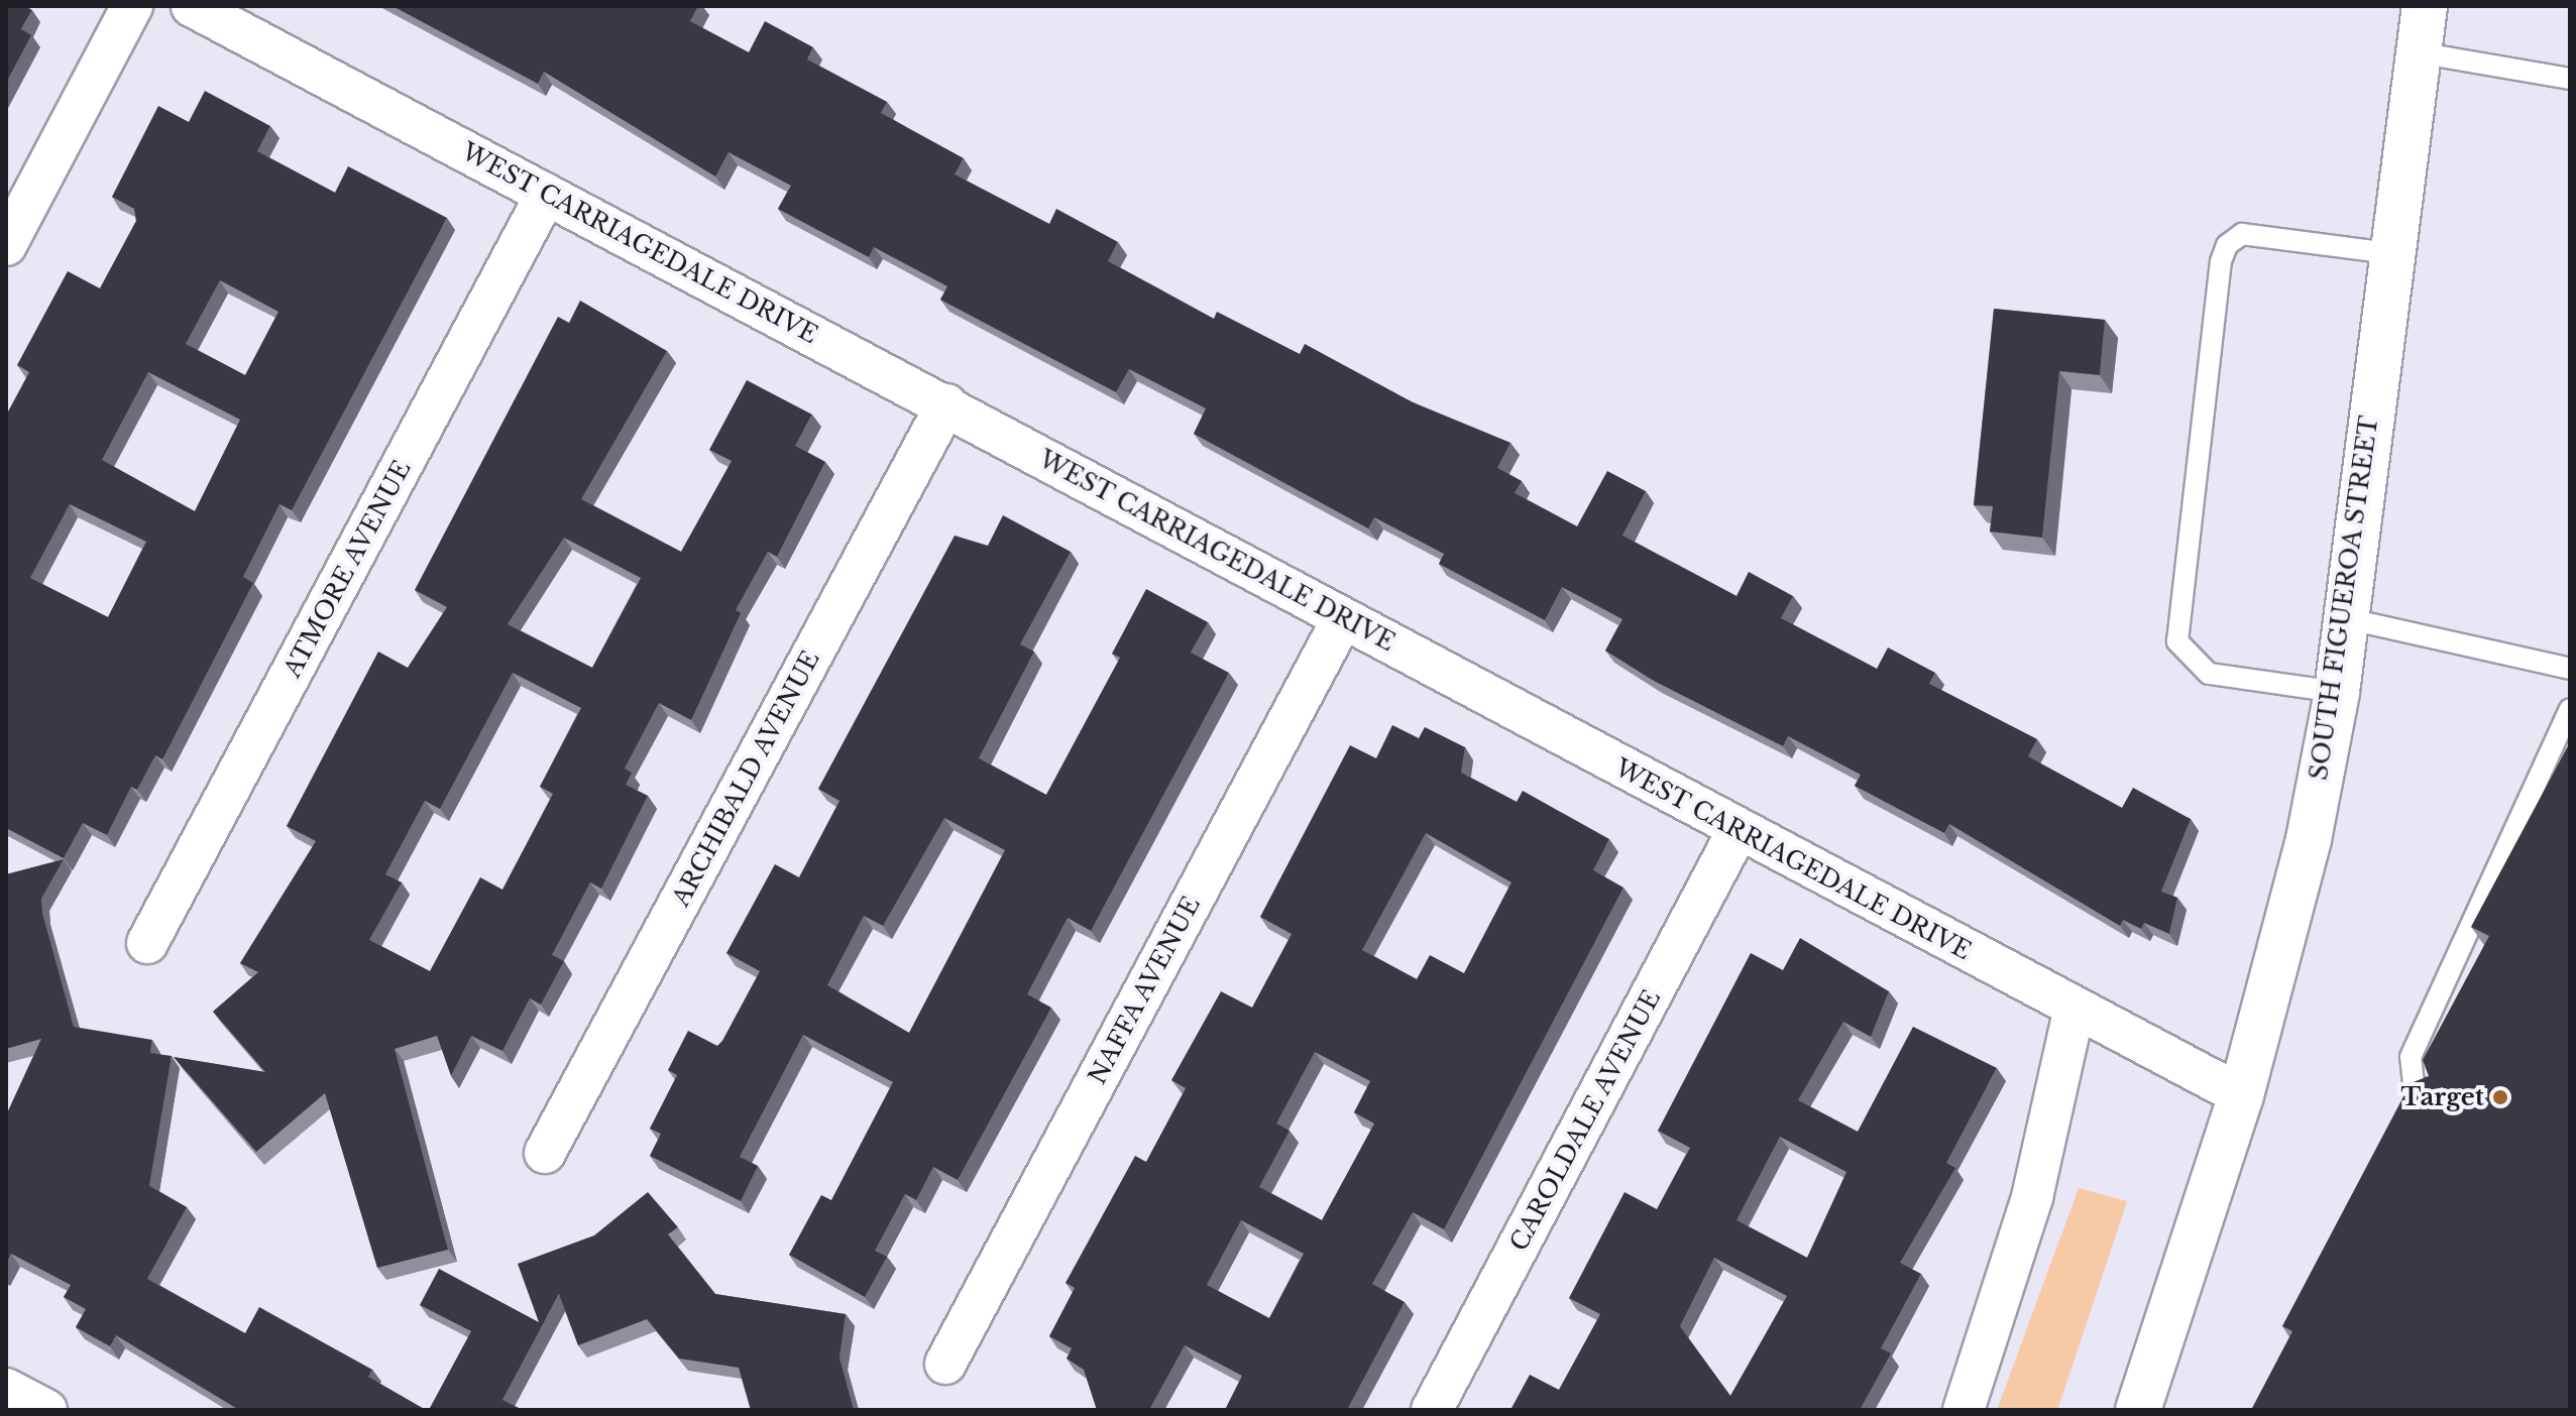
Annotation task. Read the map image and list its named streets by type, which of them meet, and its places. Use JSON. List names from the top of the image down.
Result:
{
  "streets": {
    "main road": ["SOUTH FIGUEROA STREET"],
    "street": [
      "WEST CARRIAGEDALE DRIVE",
      "ATMORE AVENUE",
      "ARCHIBALD AVENUE",
      "NAFFA AVENUE",
      "CAROLDALE AVENUE"
    ]
  },
  "crossings": [
    ["WEST CARRIAGEDALE DRIVE", "ATMORE AVENUE"],
    ["WEST CARRIAGEDALE DRIVE", "SOUTH FIGUEROA STREET"],
    ["WEST CARRIAGEDALE DRIVE", "ARCHIBALD AVENUE"],
    ["WEST CARRIAGEDALE DRIVE", "NAFFA AVENUE"],
    ["WEST CARRIAGEDALE DRIVE", "CAROLDALE AVENUE"]
  ],
  "places": ["Target"]
}
